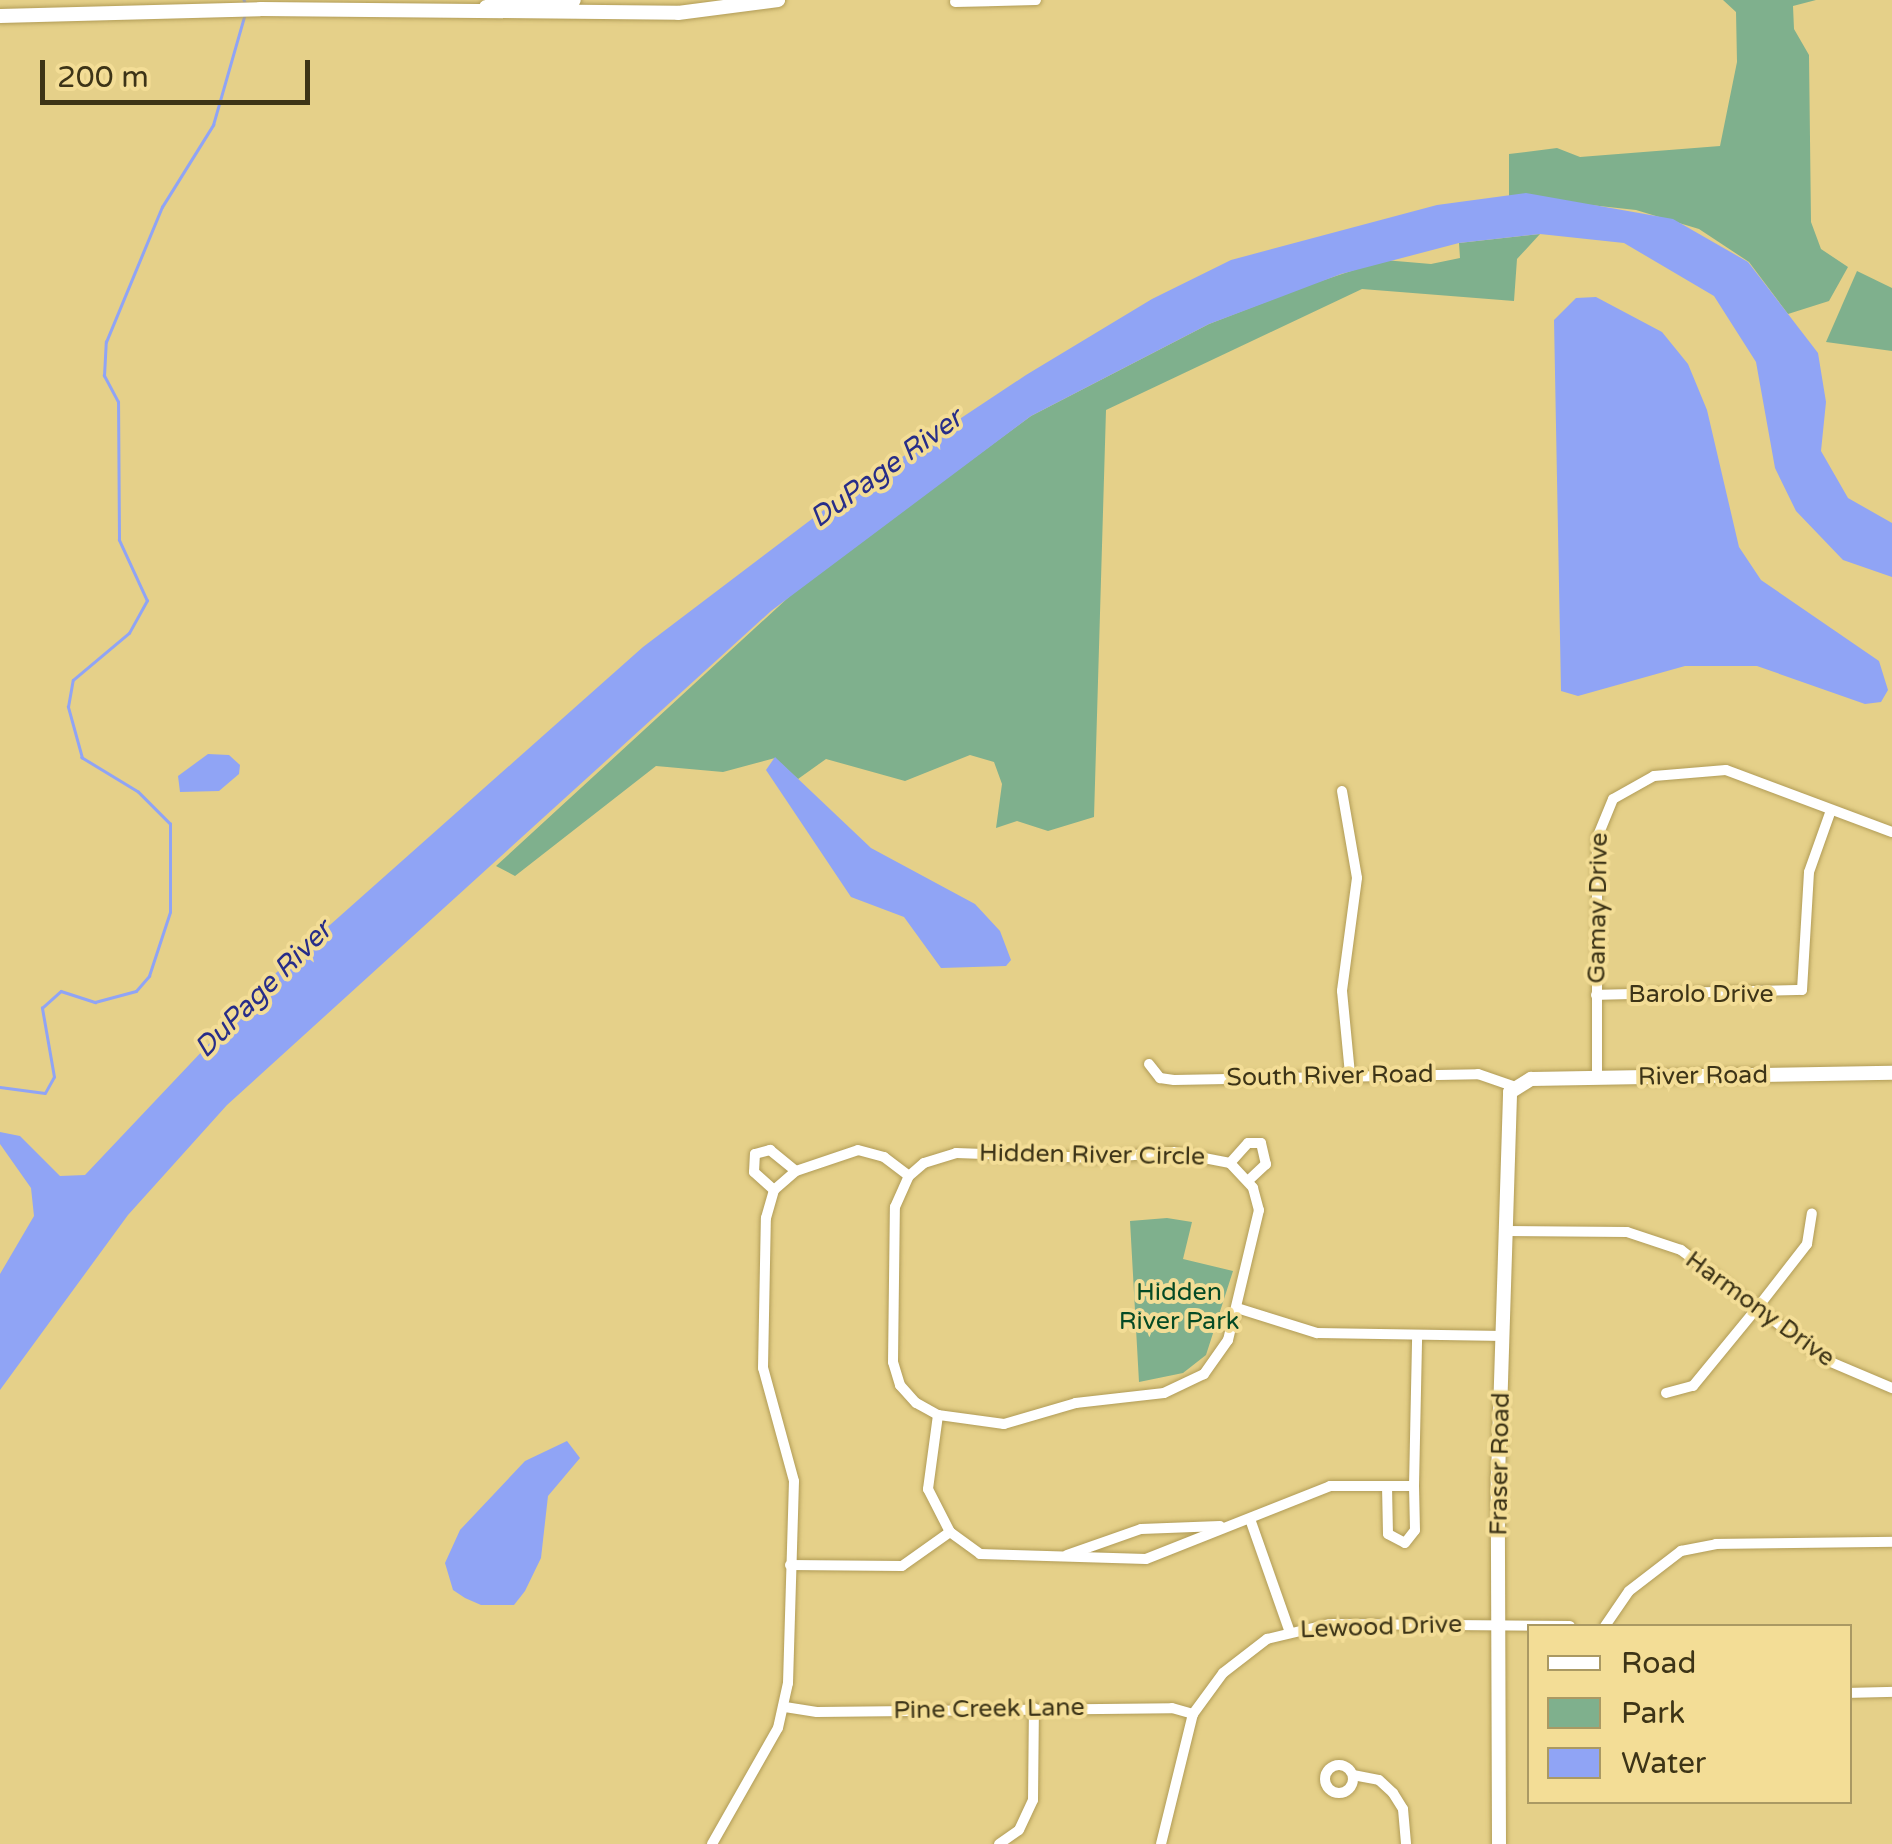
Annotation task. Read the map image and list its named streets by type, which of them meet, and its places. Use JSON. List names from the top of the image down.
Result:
{
  "streets": {
    "street": [
      "Gamay Drive",
      "Barolo Drive",
      "South River Road",
      "River Road",
      "Hidden River Circle",
      "Harmony Drive",
      "Fraser Road",
      "Lewood Drive",
      "Pine Creek Lane"
    ]
  },
  "crossings": [
    ["Gamay Drive", "Barolo Drive"],
    ["Gamay Drive", "River Road"],
    ["South River Road", "River Road"],
    ["South River Road", "Fraser Road"],
    ["River Road", "Fraser Road"],
    ["Harmony Drive", "Fraser Road"],
    ["Fraser Road", "Lewood Drive"],
    ["Lewood Drive", "Pine Creek Lane"]
  ],
  "water": ["DuPage River"],
  "parks": ["Hidden River Park"],
  "legend": ["Road", "Park", "Water"],
  "scale_bar": "200 m"
}
